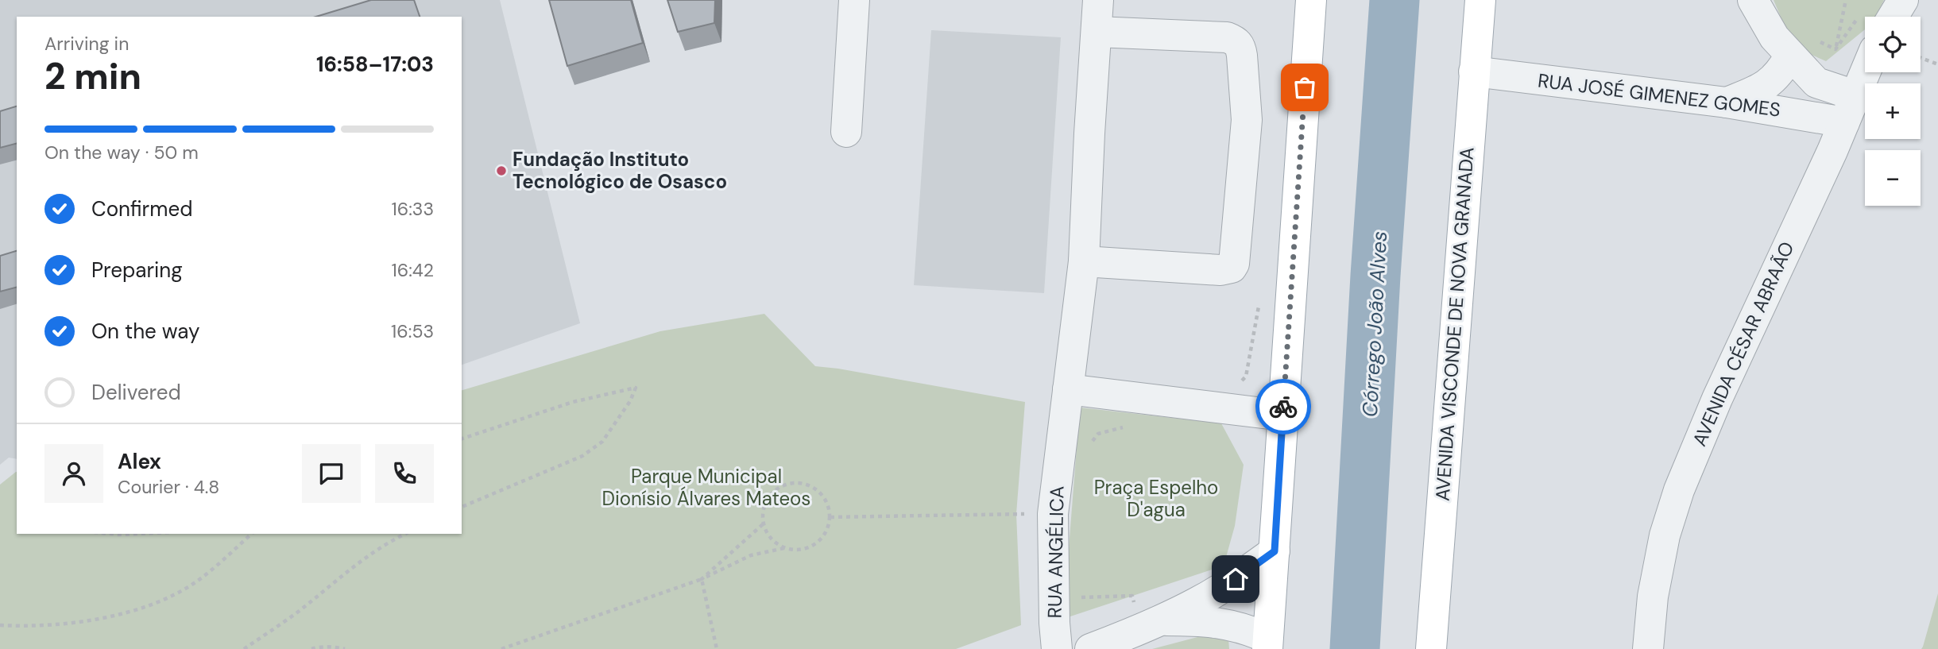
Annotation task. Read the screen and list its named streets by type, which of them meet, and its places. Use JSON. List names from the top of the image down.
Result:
{
  "streets": {
    "main road": ["AVENIDA VISCONDE DE NOVA GRANADA"],
    "street": ["RUA JOSÉ GIMENEZ GOMES", "AVENIDA CÉSAR ABRAÃO", "RUA ANGÉLICA"]
  },
  "crossings": [
    ["RUA JOSÉ GIMENEZ GOMES", "AVENIDA VISCONDE DE NOVA GRANADA"],
    ["RUA JOSÉ GIMENEZ GOMES", "AVENIDA CÉSAR ABRAÃO"]
  ],
  "water": ["Córrego João Alves"],
  "parks": ["Parque Municipal Dionísio Álvares Mateos", "Praça Espelho D'agua"],
  "places": ["Fundação Instituto Tecnológico de Osasco"],
  "page": {
    "map_buttons": ["+", "−"],
    "heading": ["2 min", "Arriving in", "16:58–17:03"],
    "panel": ["Alex", "Courier · 4.8"],
    "bar": "On the way · 50 m",
    "list": [
      ["Confirmed", "16:33"],
      ["Preparing", "16:42"],
      ["On the way", "16:53"],
      "Delivered"
    ]
  }
}
